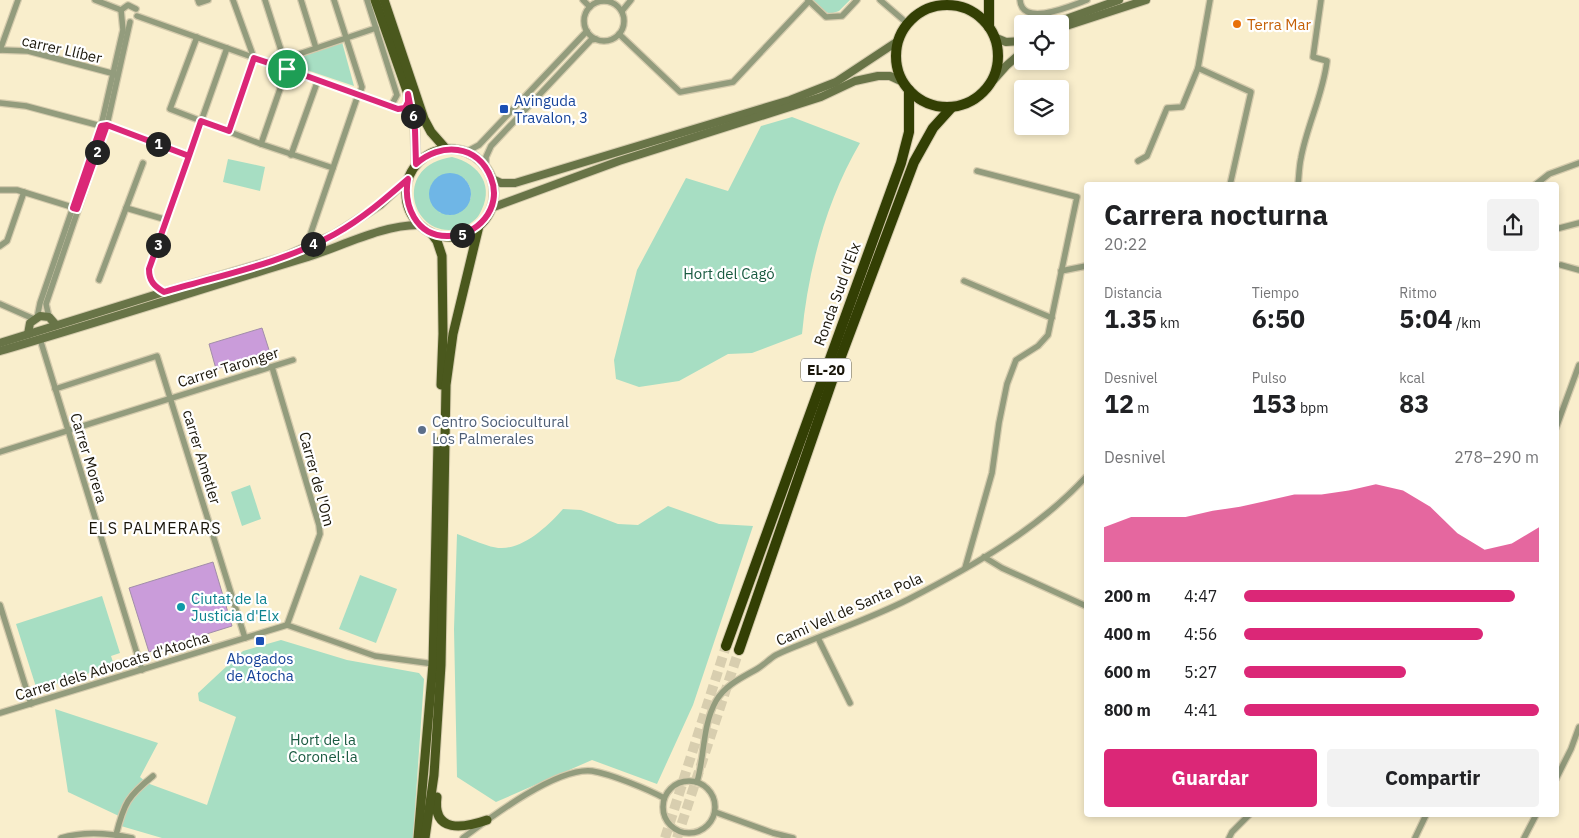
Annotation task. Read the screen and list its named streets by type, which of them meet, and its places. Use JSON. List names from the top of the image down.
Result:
{
  "streets": {
    "highway": ["Ronda Sud d'Elx", "EL-20"],
    "street": [
      "carrer Llíber",
      "Carrer Taronger",
      "carrer Ametler",
      "Carrer Morera",
      "Carrer de l'Om",
      "Camí Vell de Santa Pola",
      "Carrer dels Advocats d'Atocha"
    ]
  },
  "crossings": [
    ["Ronda Sud d'Elx", "EL-20"],
    ["Carrer Taronger", "carrer Ametler"],
    ["Carrer Taronger", "Carrer Morera"],
    ["Carrer Taronger", "Carrer de l'Om"],
    ["carrer Ametler", "Carrer dels Advocats d'Atocha"],
    ["Carrer Morera", "Carrer dels Advocats d'Atocha"],
    ["Carrer de l'Om", "Carrer dels Advocats d'Atocha"]
  ],
  "districts": ["ELS PALMERARS"],
  "parks": ["Hort del Cagó", "Hort de la Coronel·la"],
  "places": {
    "other": ["Terra Mar", "Centro Sociocultural Los Palmerales", "Ciutat de la Justicia d'Elx"],
    "transit": ["Avinguda Travalon, 3", "Abogados de Atocha"]
  },
  "page": {
    "pins": [
      "6",
      "1",
      "2",
      "5",
      "4",
      "3"
    ],
    "heading": ["Carrera nocturna", "20:22"],
    "stats": [
      ["Distancia", "1.35 km"],
      ["Tiempo", "6:50"],
      ["Ritmo", "5:04 /km"],
      ["Desnivel", "12 m"],
      ["Pulso", "153 bpm"],
      ["kcal", "83"]
    ],
    "chart": ["Desnivel", "278–290 m"],
    "list": [
      {
        "name": "200 m",
        "note": "4:47"
      },
      {
        "name": "400 m",
        "note": "4:56"
      },
      {
        "name": "600 m",
        "note": "5:27"
      },
      {
        "name": "800 m",
        "note": "4:41"
      }
    ],
    "buttons": ["Guardar", "Compartir"]
  }
}
